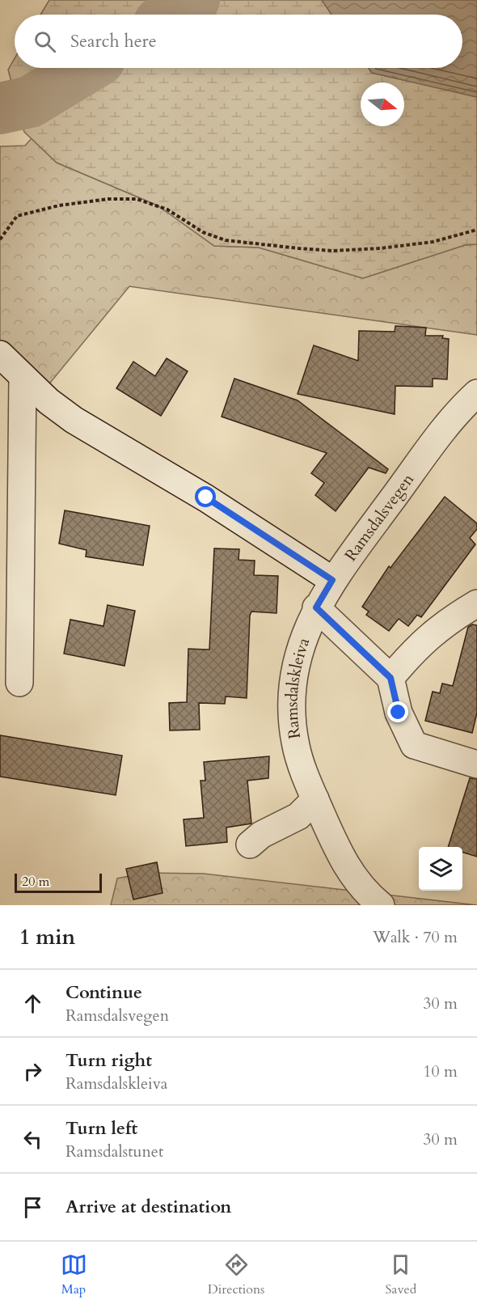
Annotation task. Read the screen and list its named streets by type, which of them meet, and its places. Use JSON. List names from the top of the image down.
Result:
{
  "streets": {
    "street": ["Ramsdalsvegen", "Ramsdalskleiva"]
  },
  "crossings": [
    ["Ramsdalsvegen", "Ramsdalskleiva"]
  ],
  "scale_bar": "20 m",
  "north": "right",
  "page": {
    "search": "Search here",
    "scale": "20 m",
    "heading": ["1 min", "Walk · 70 m"],
    "list": [
      ["Continue", "Ramsdalsvegen", "30 m"],
      ["Turn right", "Ramsdalskleiva", "10 m"],
      ["Turn left", "Ramsdalstunet", "30 m"],
      "Arrive at destination"
    ],
    "nav": ["Map", "Directions", "Saved"]
  }
}
